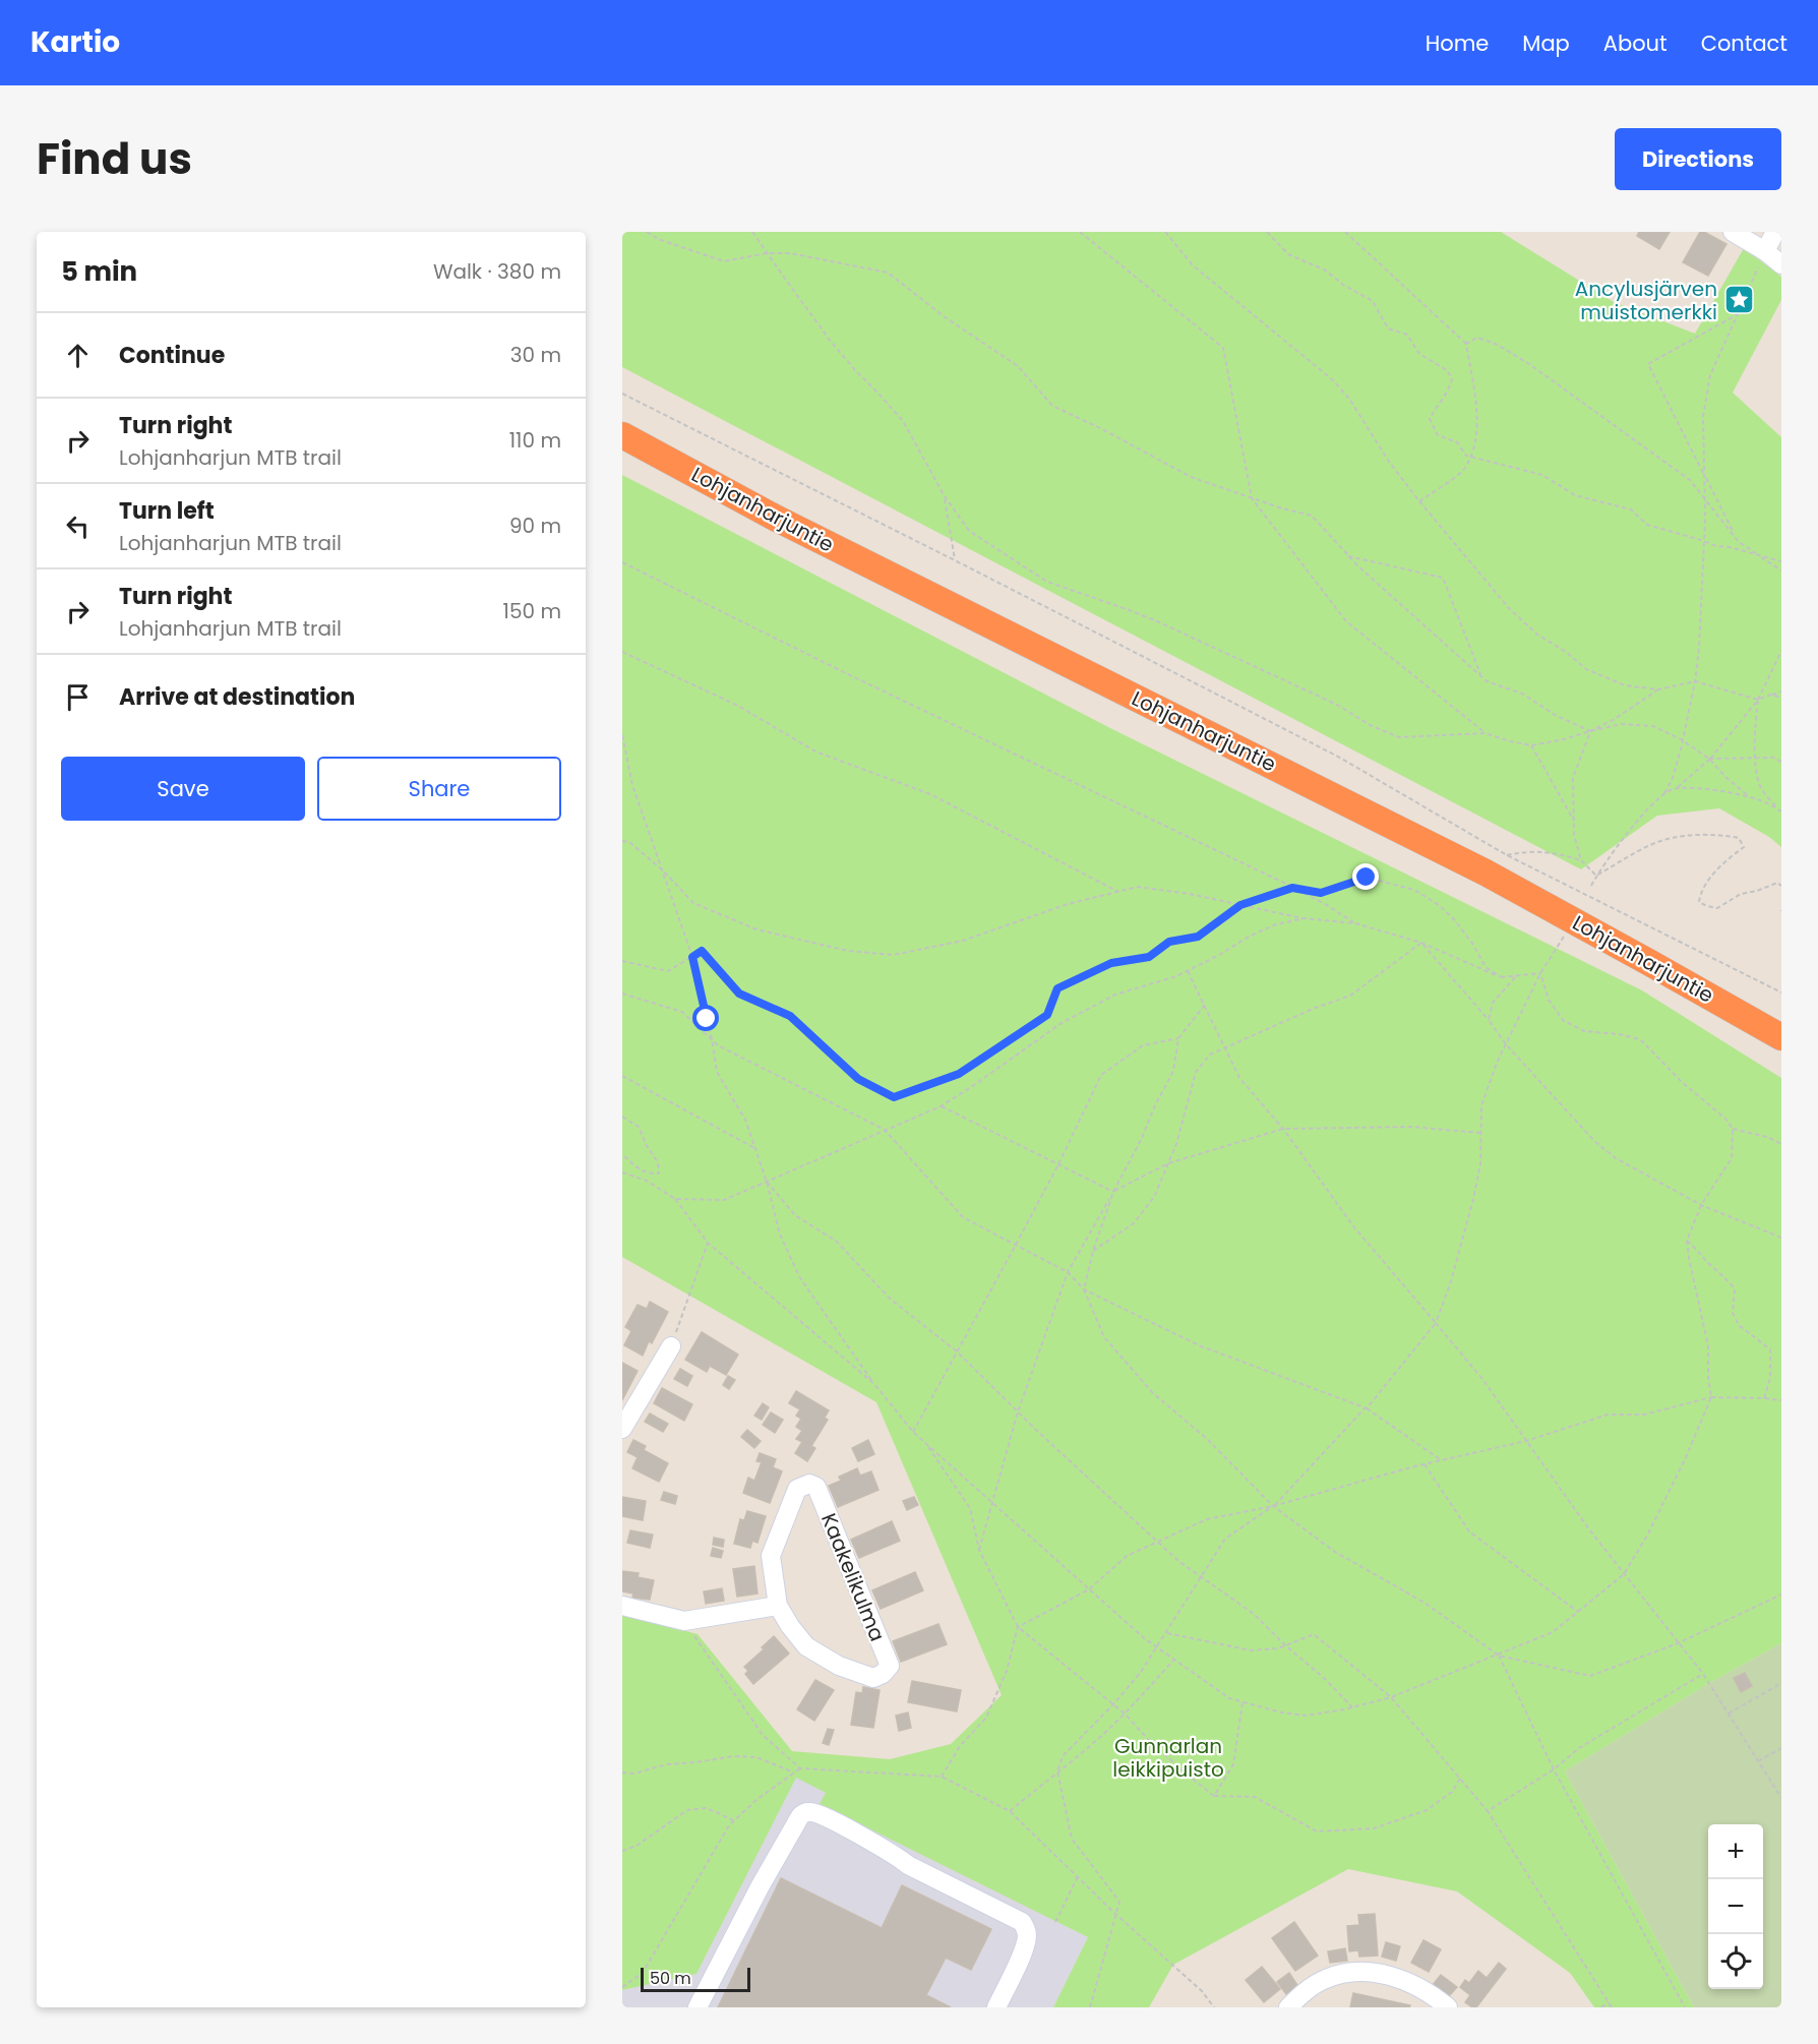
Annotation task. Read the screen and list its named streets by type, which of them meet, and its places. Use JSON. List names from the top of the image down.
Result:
{
  "streets": {
    "highway": ["Lohjanharjuntie"],
    "street": ["Kaakelikulma"]
  },
  "parks": ["Gunnarlan leikkipuisto"],
  "places": {
    "place": ["Ancylusjärven muistomerkki"]
  },
  "scale_bar": "50 m",
  "page": {
    "header": "Kartio",
    "nav": [
      "Home",
      "Map",
      "About",
      "Contact"
    ],
    "title": "Find us",
    "buttons": [
      "Directions",
      ["Save", "Share"]
    ],
    "heading": ["5 min", "Walk · 380 m"],
    "list": [
      ["Continue", "30 m"],
      ["Turn right", "Lohjanharjun MTB trail", "110 m"],
      ["Turn left", "Lohjanharjun MTB trail", "90 m"],
      ["Turn right", "Lohjanharjun MTB trail", "150 m"],
      "Arrive at destination"
    ],
    "map_buttons": ["+", "−"],
    "scale": "50 m"
  }
}
